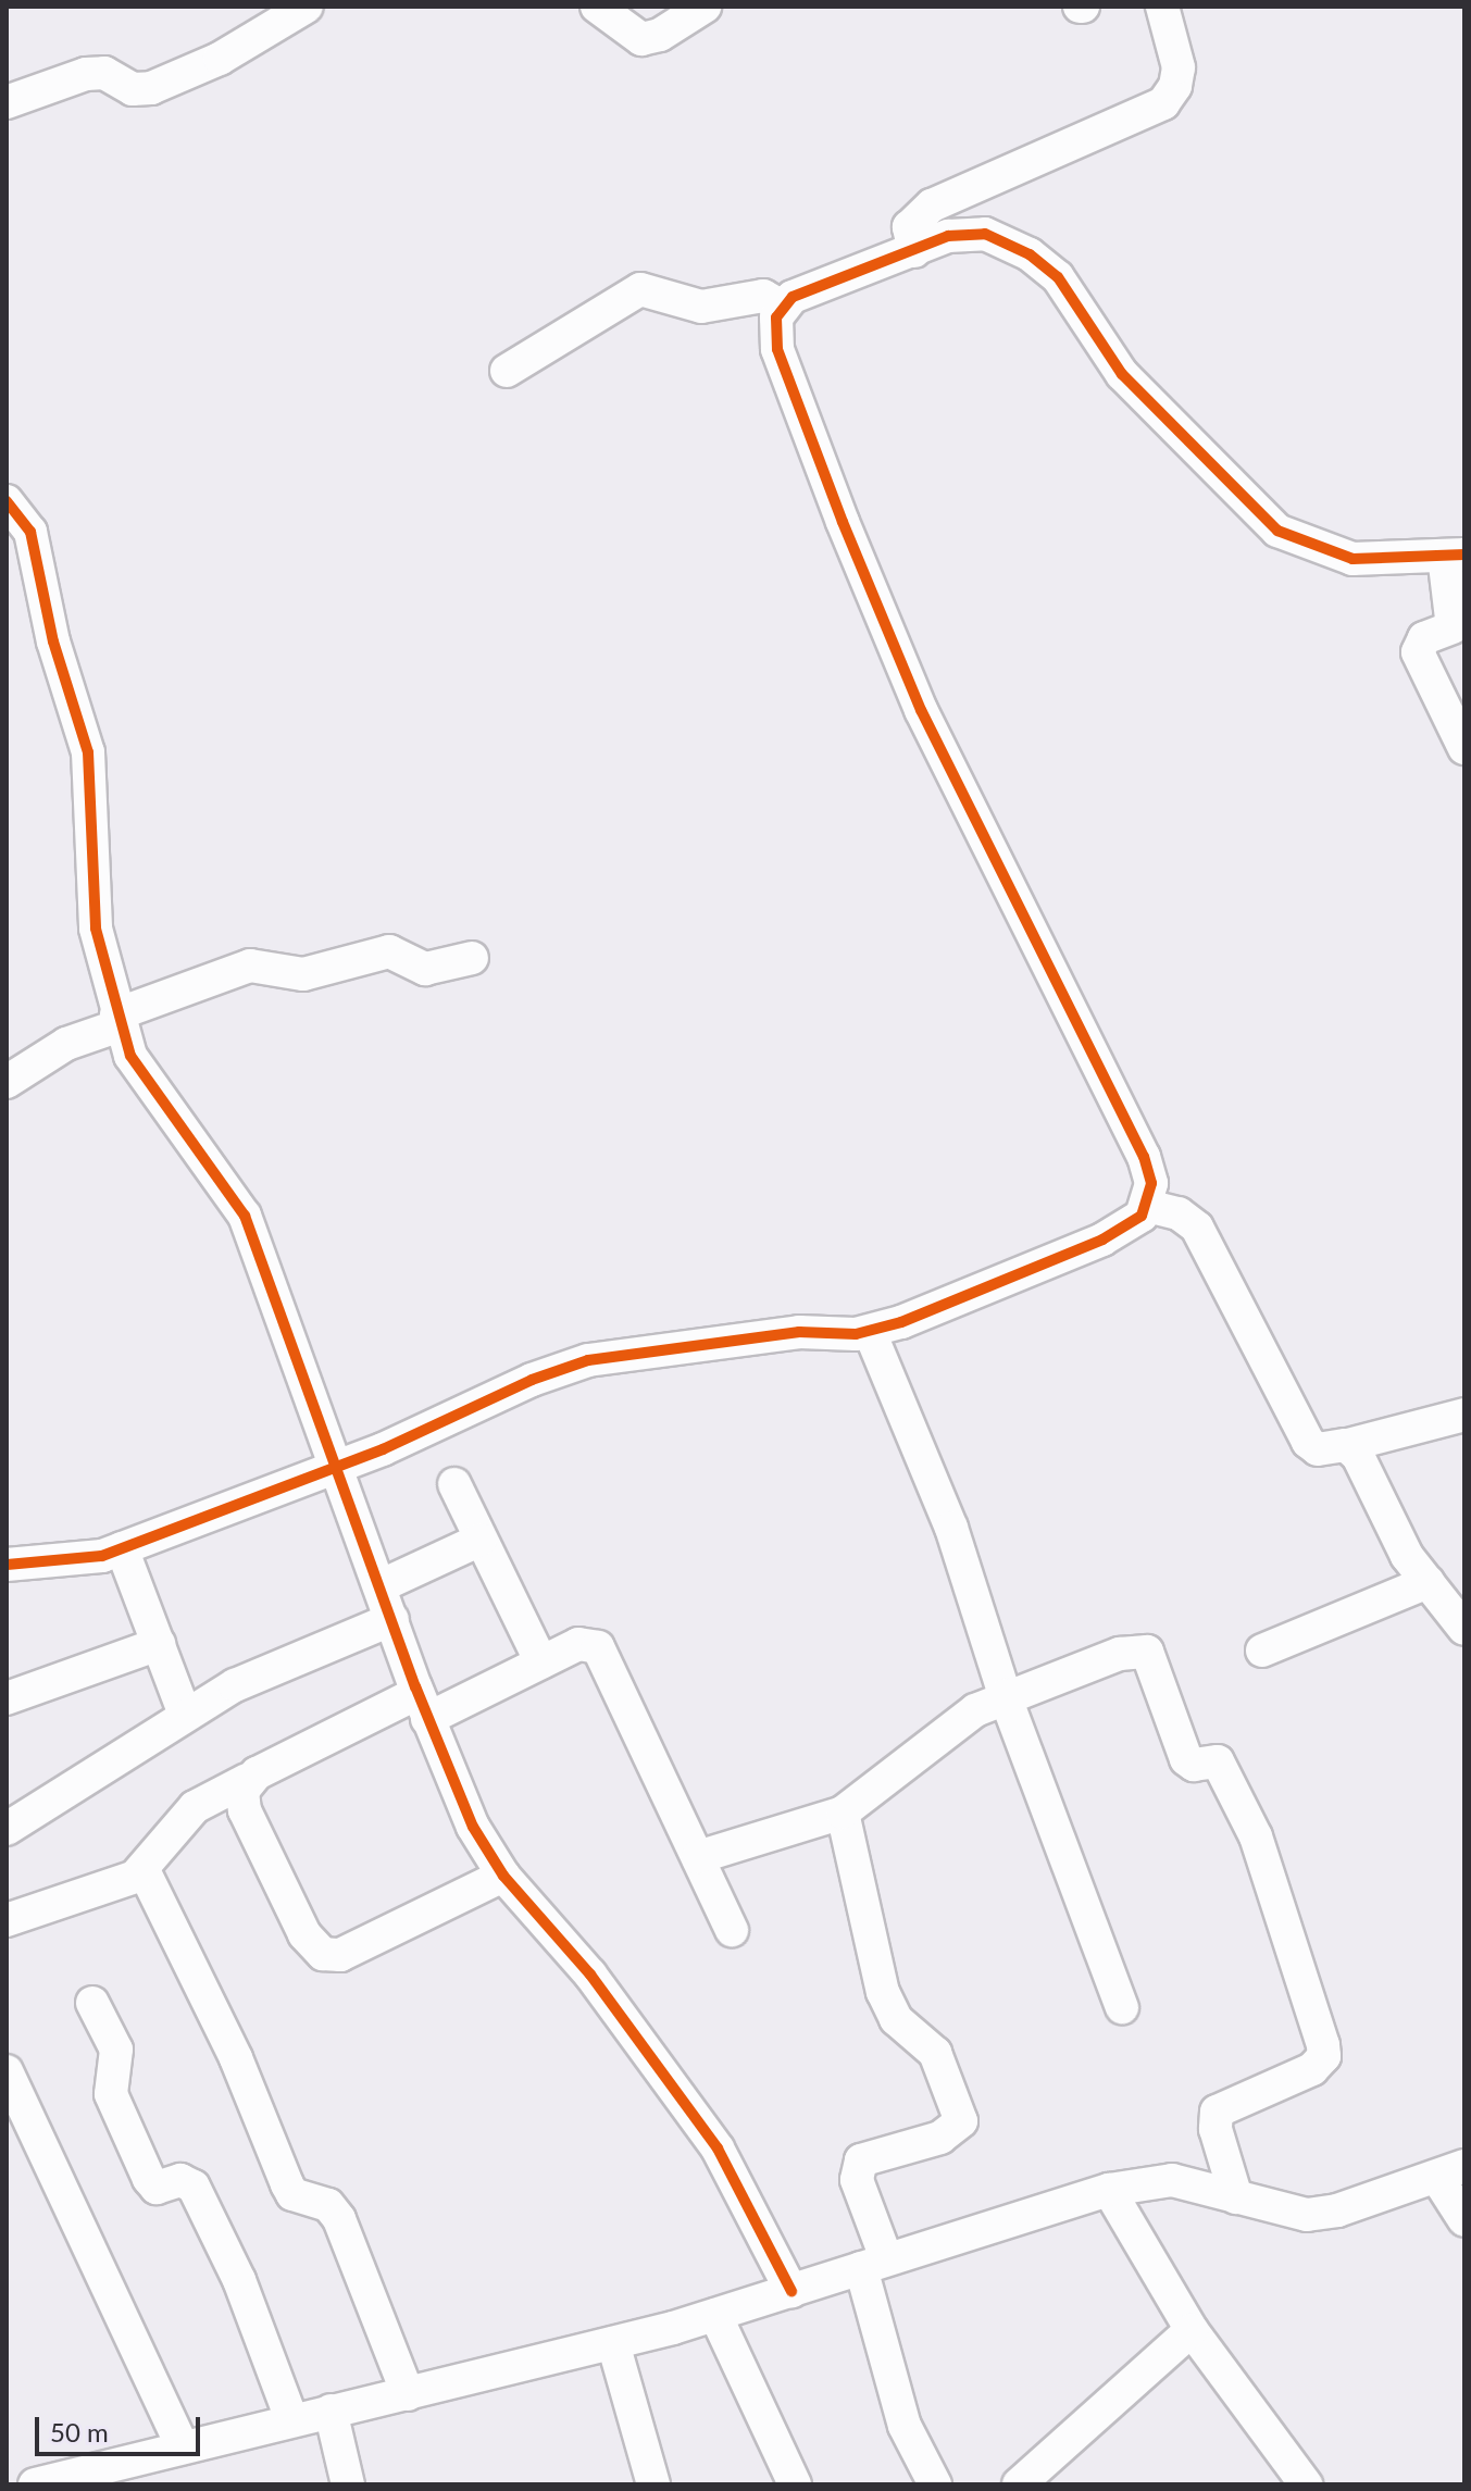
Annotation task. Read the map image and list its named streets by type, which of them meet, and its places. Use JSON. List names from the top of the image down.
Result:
{
  "scale_bar": "50 m"
}
